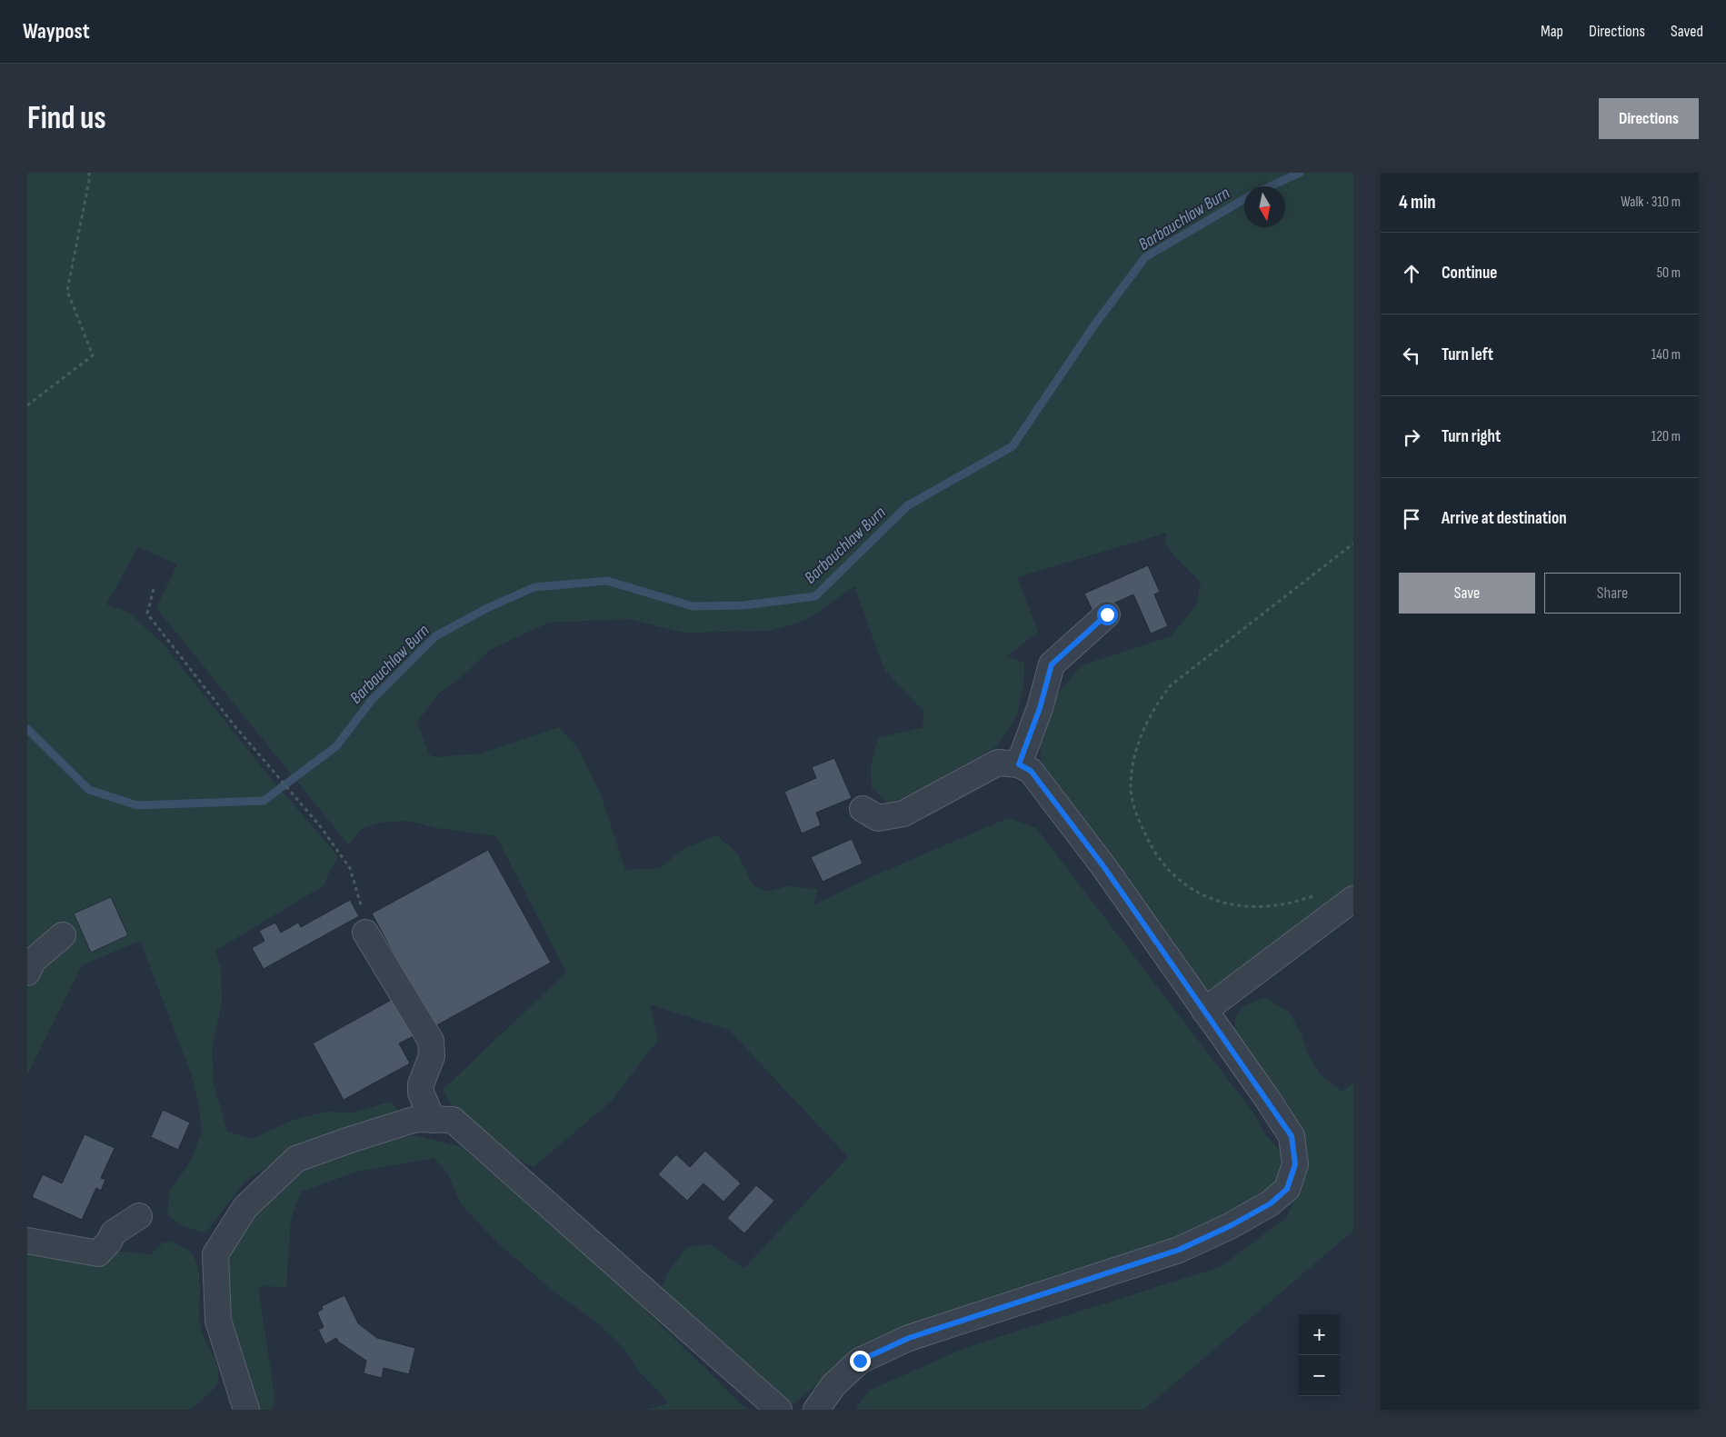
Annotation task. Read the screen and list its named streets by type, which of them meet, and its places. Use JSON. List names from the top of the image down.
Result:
{
  "water": ["Barbauchlaw Burn"],
  "north": "bottom",
  "page": {
    "header": "Waypost",
    "nav": ["Map", "Directions", "Saved"],
    "buttons": [
      "Directions",
      ["Save", "Share"]
    ],
    "title": "Find us",
    "heading": ["4 min", "Walk · 310 m"],
    "list": [
      ["Continue", "50 m"],
      ["Turn left", "140 m"],
      ["Turn right", "120 m"],
      "Arrive at destination"
    ],
    "map_buttons": ["+", "−"]
  }
}
